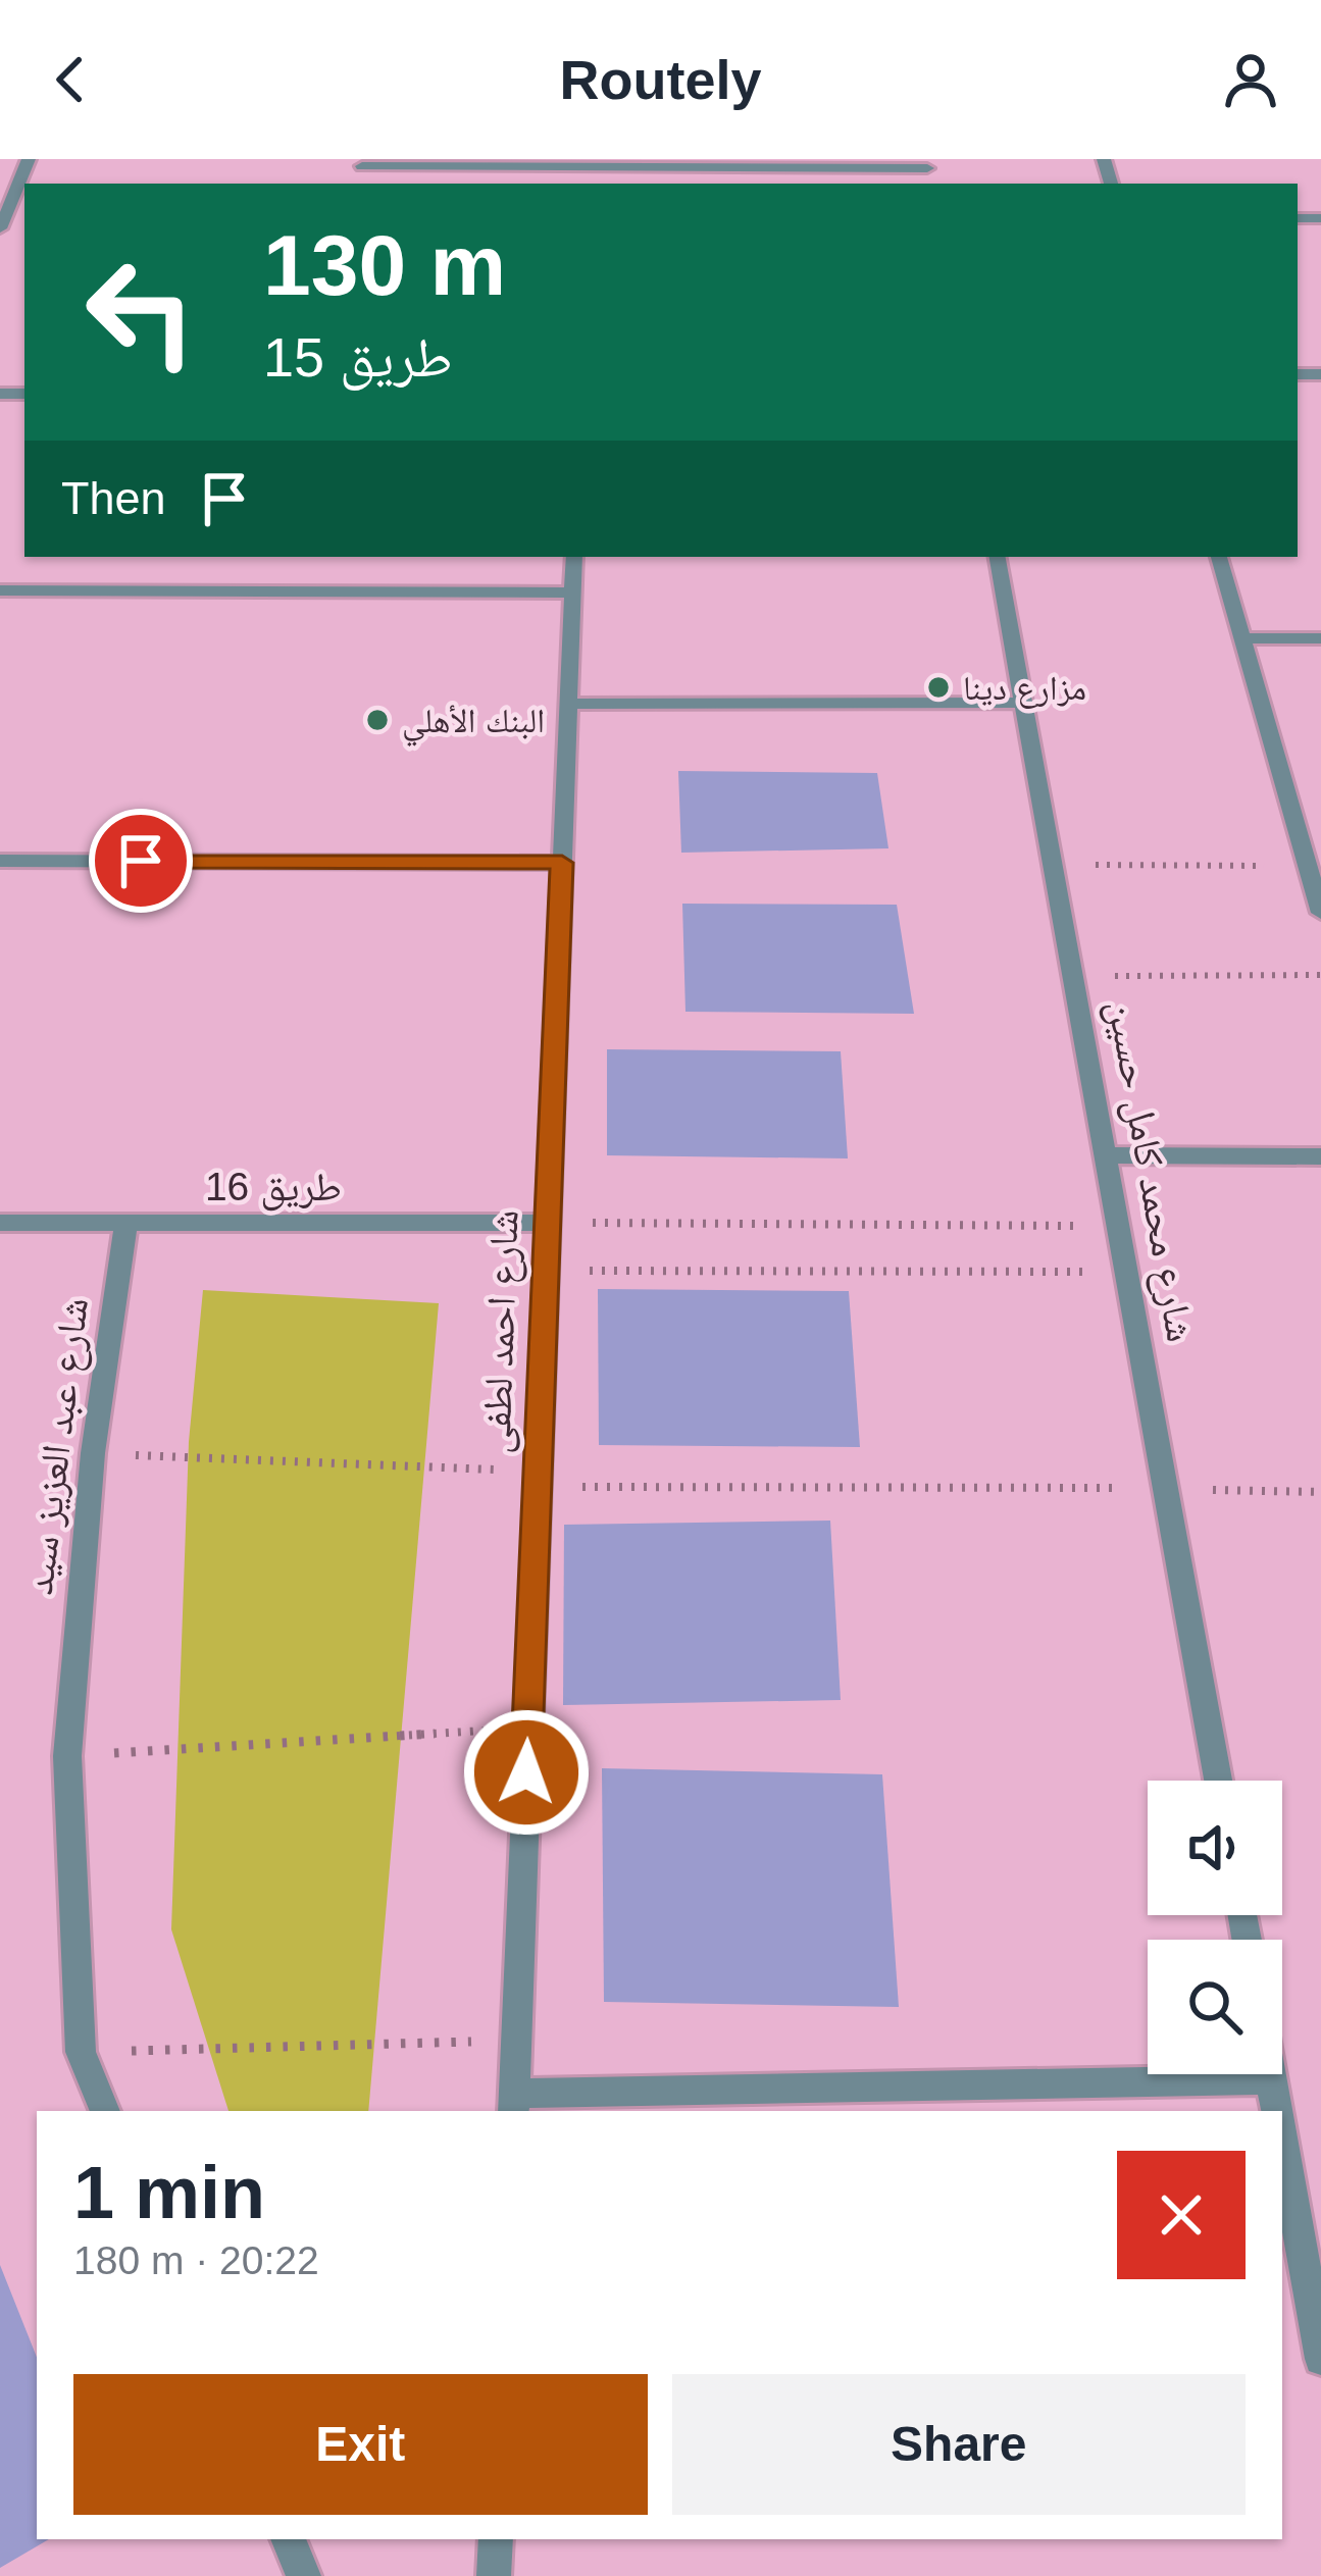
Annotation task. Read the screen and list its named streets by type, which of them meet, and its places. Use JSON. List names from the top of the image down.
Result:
{
  "streets": {
    "street": [
      "شارع محمد كامل حسين",
      "طريق 16",
      "شارع احمد لطفى",
      "شارع عبد العزيز سيد"
    ]
  },
  "crossings": [
    ["طريق 16", "شارع احمد لطفى"],
    ["طريق 16", "شارع عبد العزيز سيد"]
  ],
  "places": ["مزارع دينا", "البنك الأهلي"],
  "page": {
    "header": "Routely",
    "turn": ["130 m", "طريق 15"],
    "then": "Then",
    "heading": ["1 min", "180 m · 20:22"],
    "buttons": ["Exit", "Share"]
  }
}
